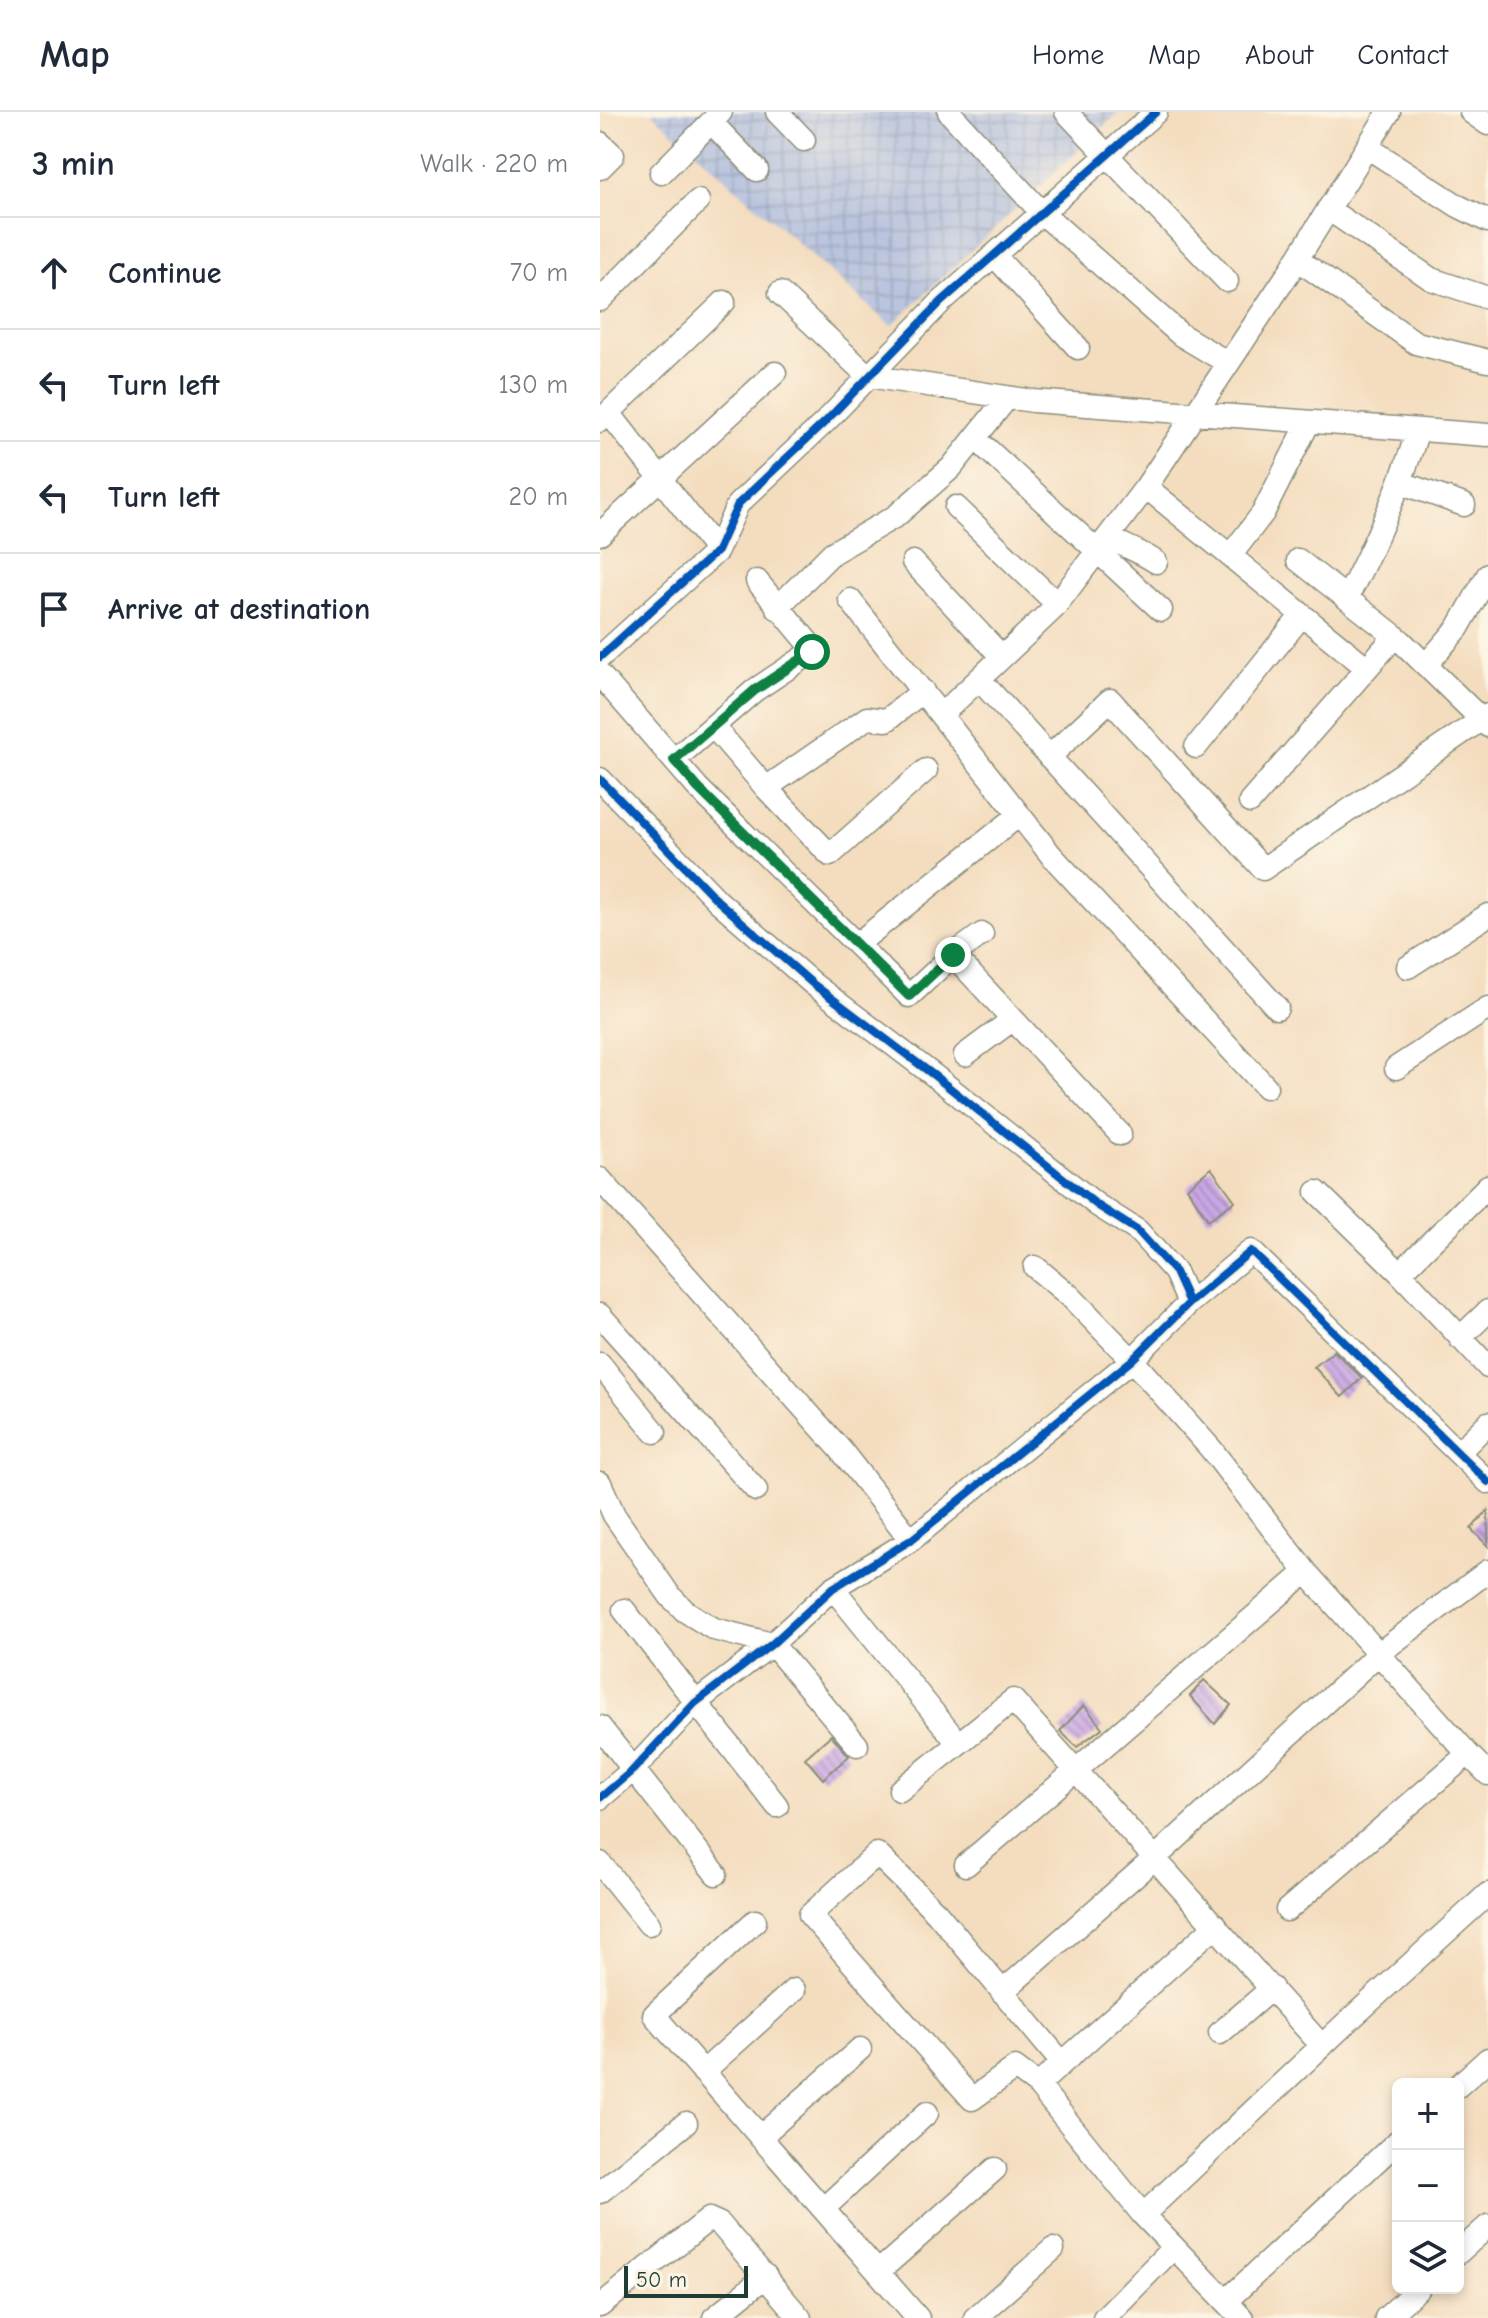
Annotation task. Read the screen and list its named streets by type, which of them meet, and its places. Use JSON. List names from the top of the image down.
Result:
{
  "scale_bar": "50 m",
  "page": {
    "header": "Map",
    "nav": [
      "Home",
      "Map",
      "About",
      "Contact"
    ],
    "heading": ["3 min", "Walk · 220 m"],
    "list": [
      ["Continue", "70 m"],
      ["Turn left", "130 m"],
      ["Turn left", "20 m"],
      "Arrive at destination"
    ],
    "map_buttons": ["+", "−"],
    "scale": "50 m"
  }
}
